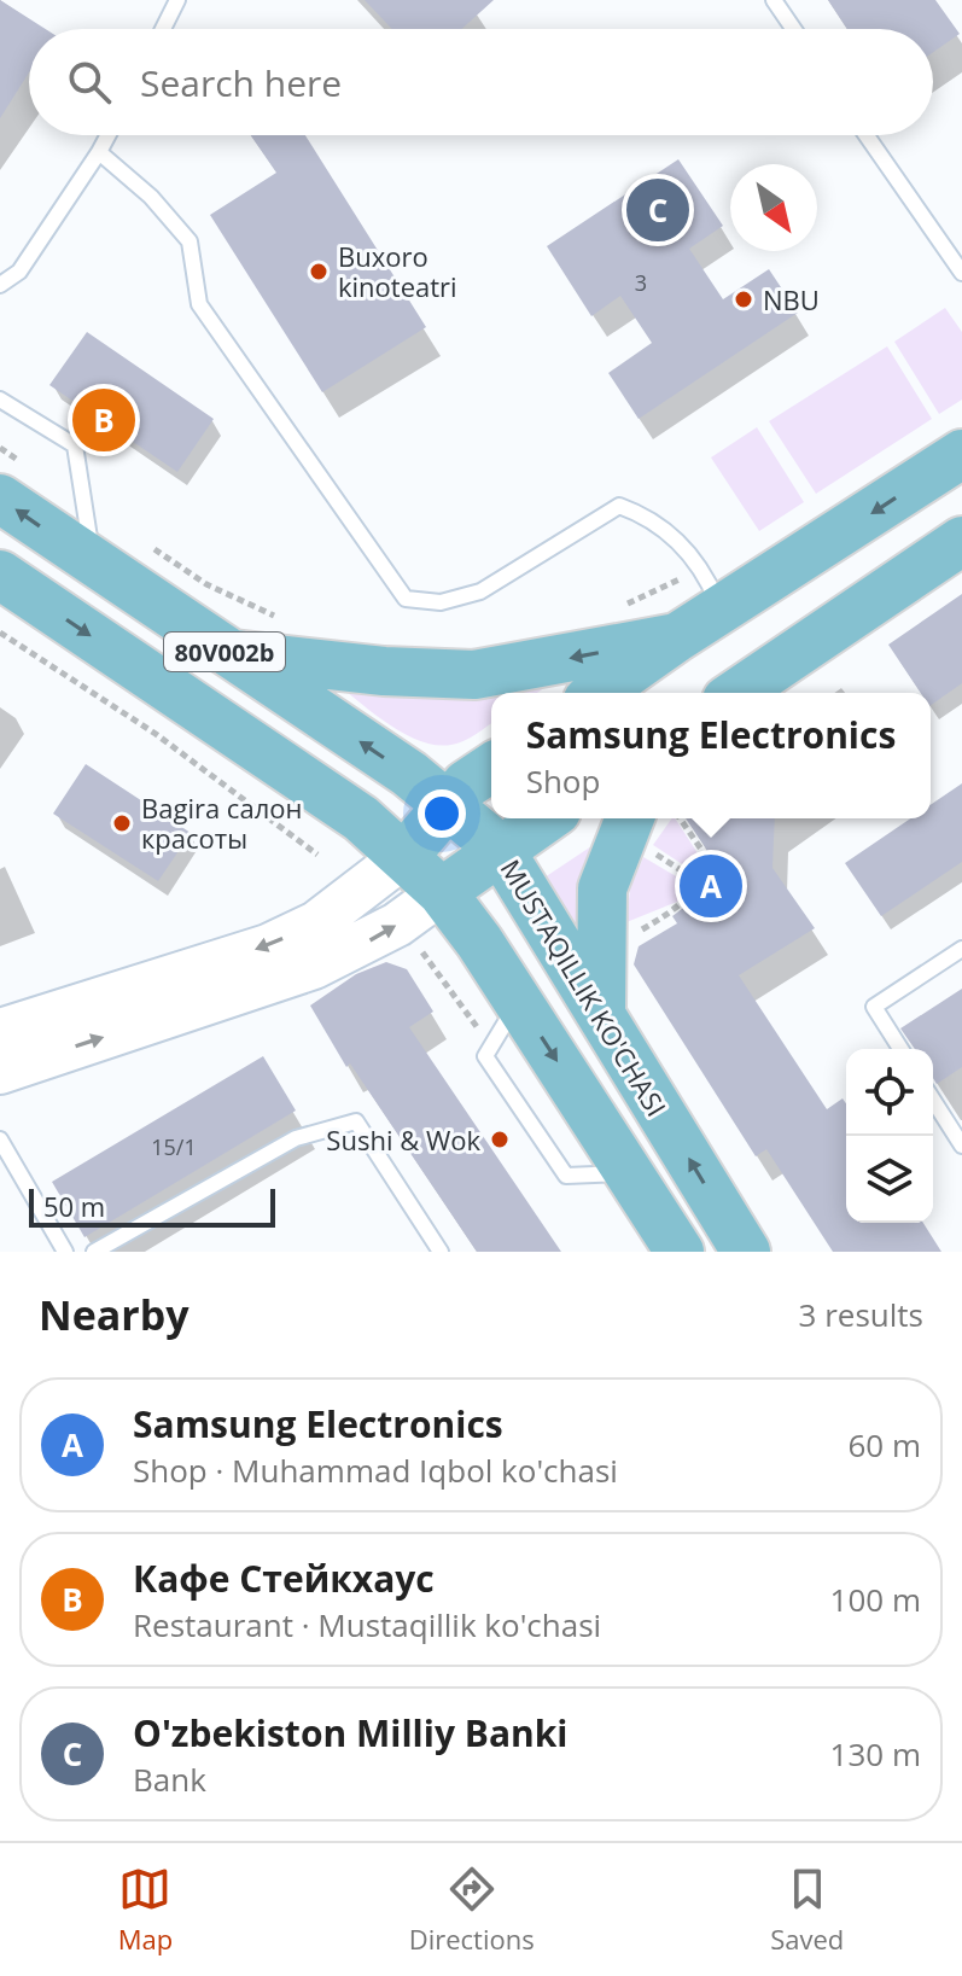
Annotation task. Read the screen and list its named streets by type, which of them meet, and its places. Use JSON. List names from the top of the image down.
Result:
{
  "streets": {
    "main road": ["80V002b", "MUSTAQILLIK KO'CHASI"]
  },
  "places": [
    "Buxoro kinoteatri",
    "NBU",
    "Bagira салон красоты",
    "Sushi & Wok"
  ],
  "house_numbers": ["3", "15/1"],
  "scale_bar": "50 m",
  "north": "bottom right",
  "page": {
    "search": "Search here",
    "pins": ["C", "B", "A"],
    "popup": ["Samsung Electronics", "Shop"],
    "scale": "50 m",
    "heading": ["Nearby", "3 results"],
    "list": [
      {
        "mark": "A",
        "name": "Samsung Electronics",
        "note": "Shop · Muhammad Iqbol ko'chasi",
        "value": "60 m"
      },
      {
        "mark": "B",
        "name": "Кафе Стейкхаус",
        "note": "Restaurant · Mustaqillik ko'chasi",
        "value": "100 m"
      },
      {
        "mark": "C",
        "name": "O'zbekiston Milliy Banki",
        "note": "Bank",
        "value": "130 m"
      }
    ],
    "nav": ["Map", "Directions", "Saved"]
  }
}
